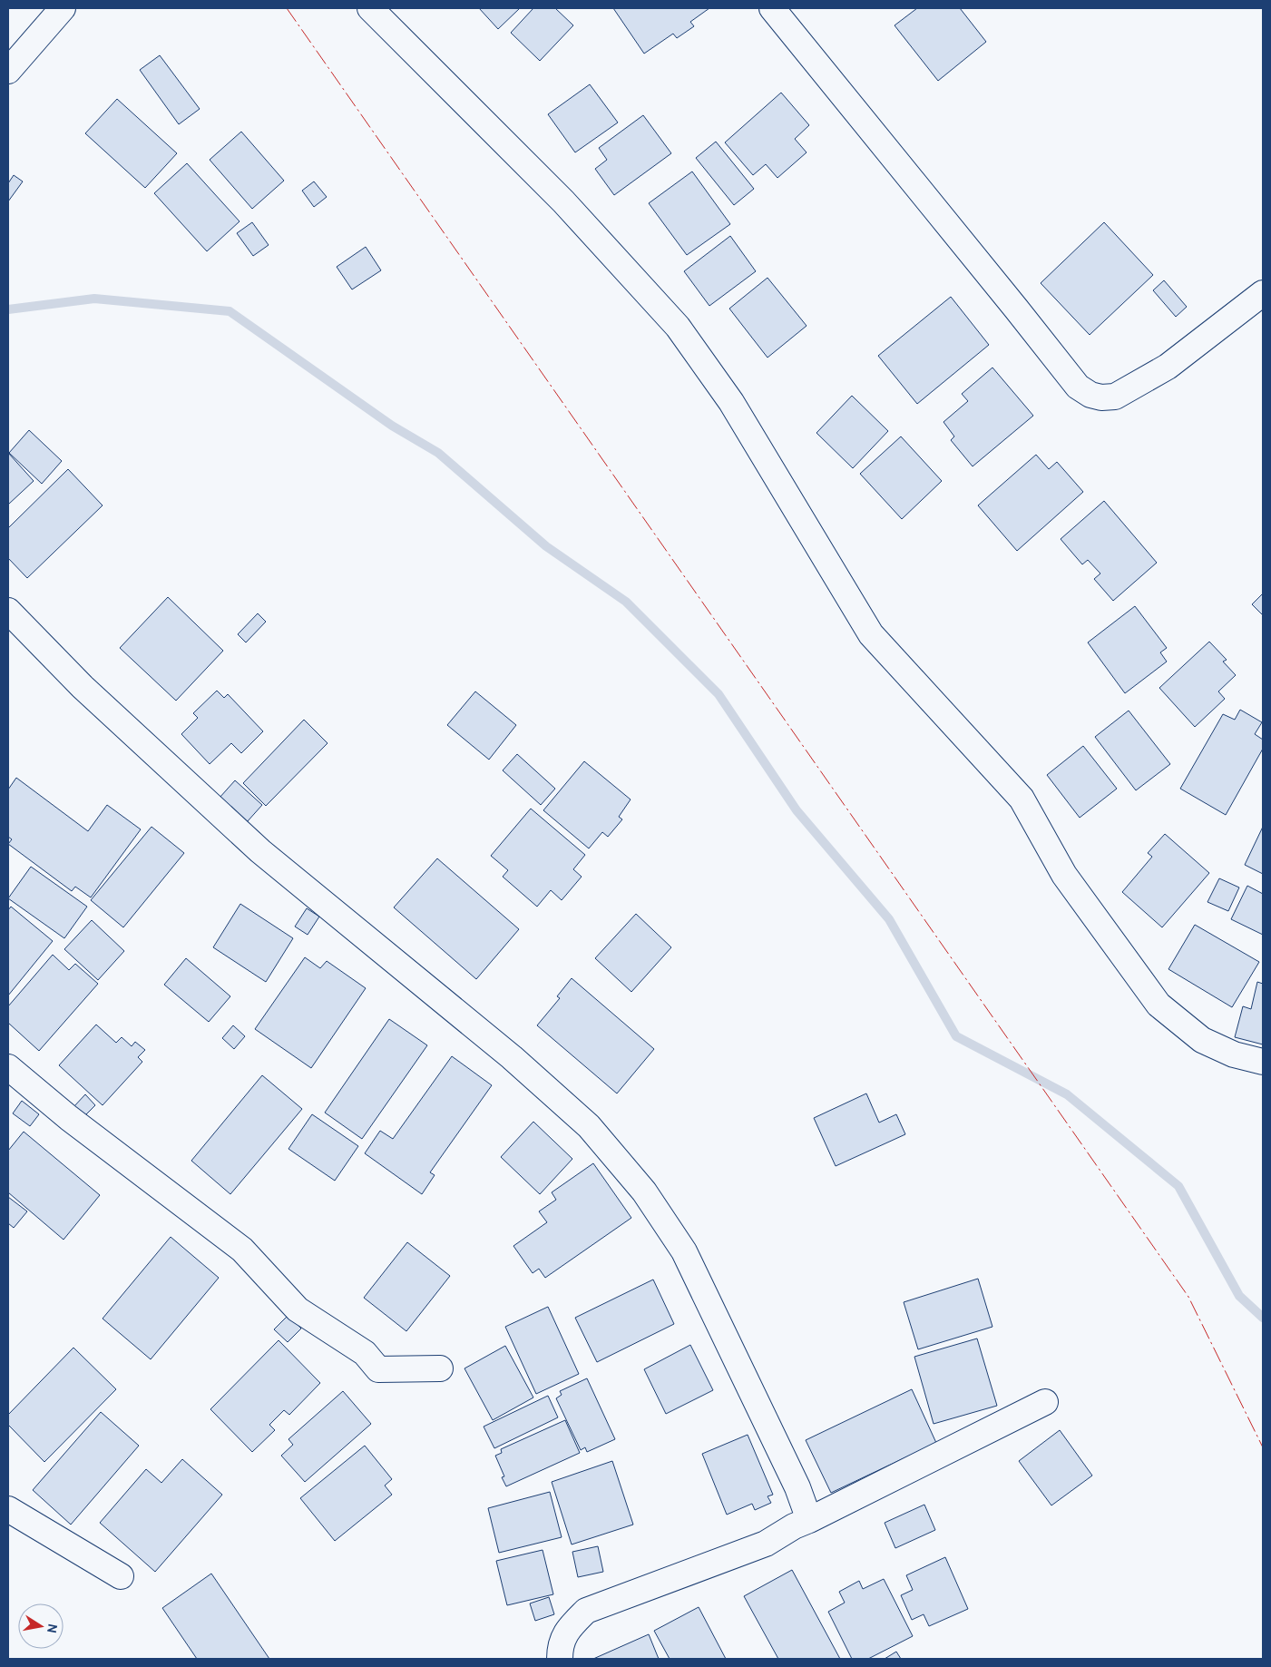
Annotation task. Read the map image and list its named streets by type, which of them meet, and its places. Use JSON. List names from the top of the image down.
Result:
{
  "north": "right"
}
